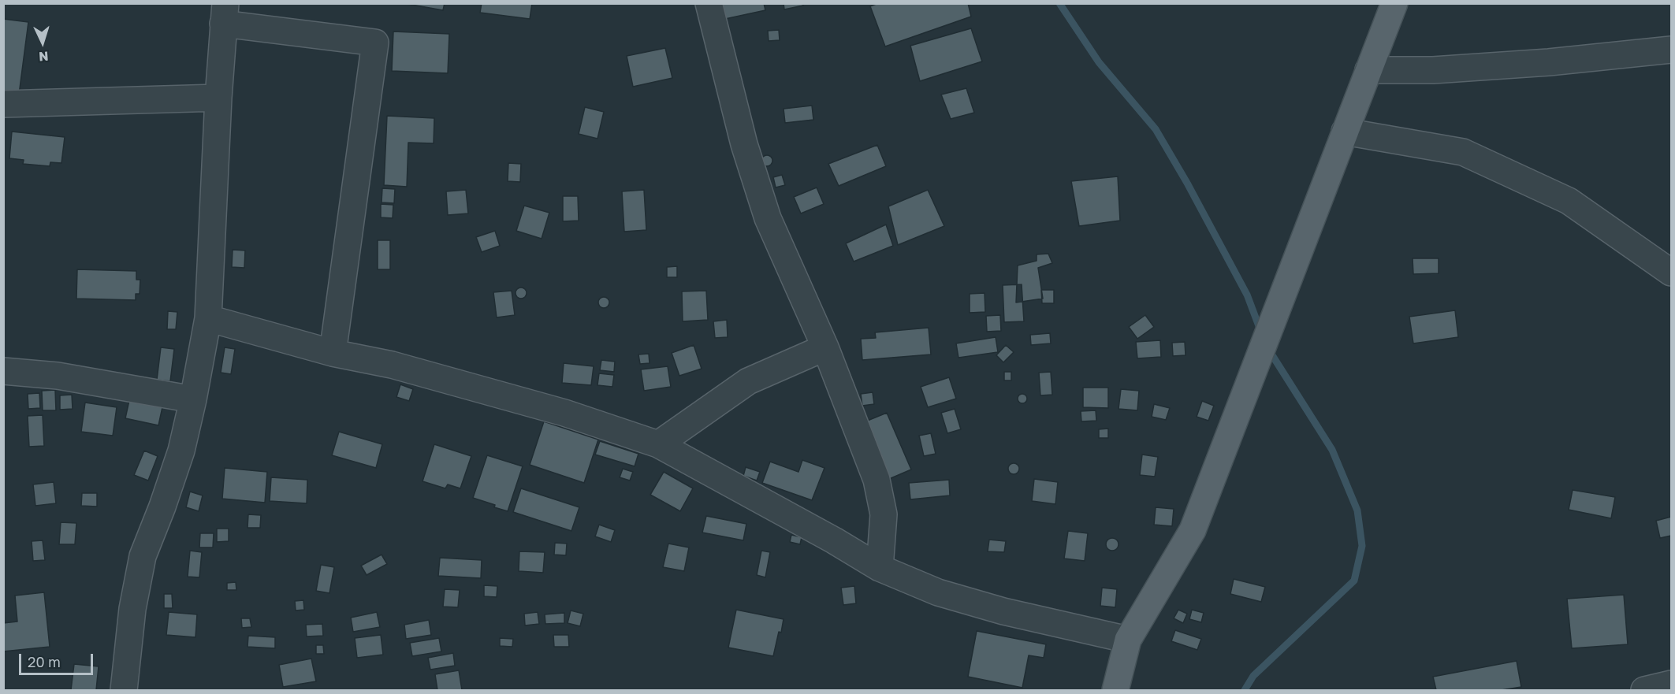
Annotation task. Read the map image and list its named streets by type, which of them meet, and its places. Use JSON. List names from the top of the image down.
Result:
{
  "scale_bar": "20 m",
  "north": "bottom"
}
